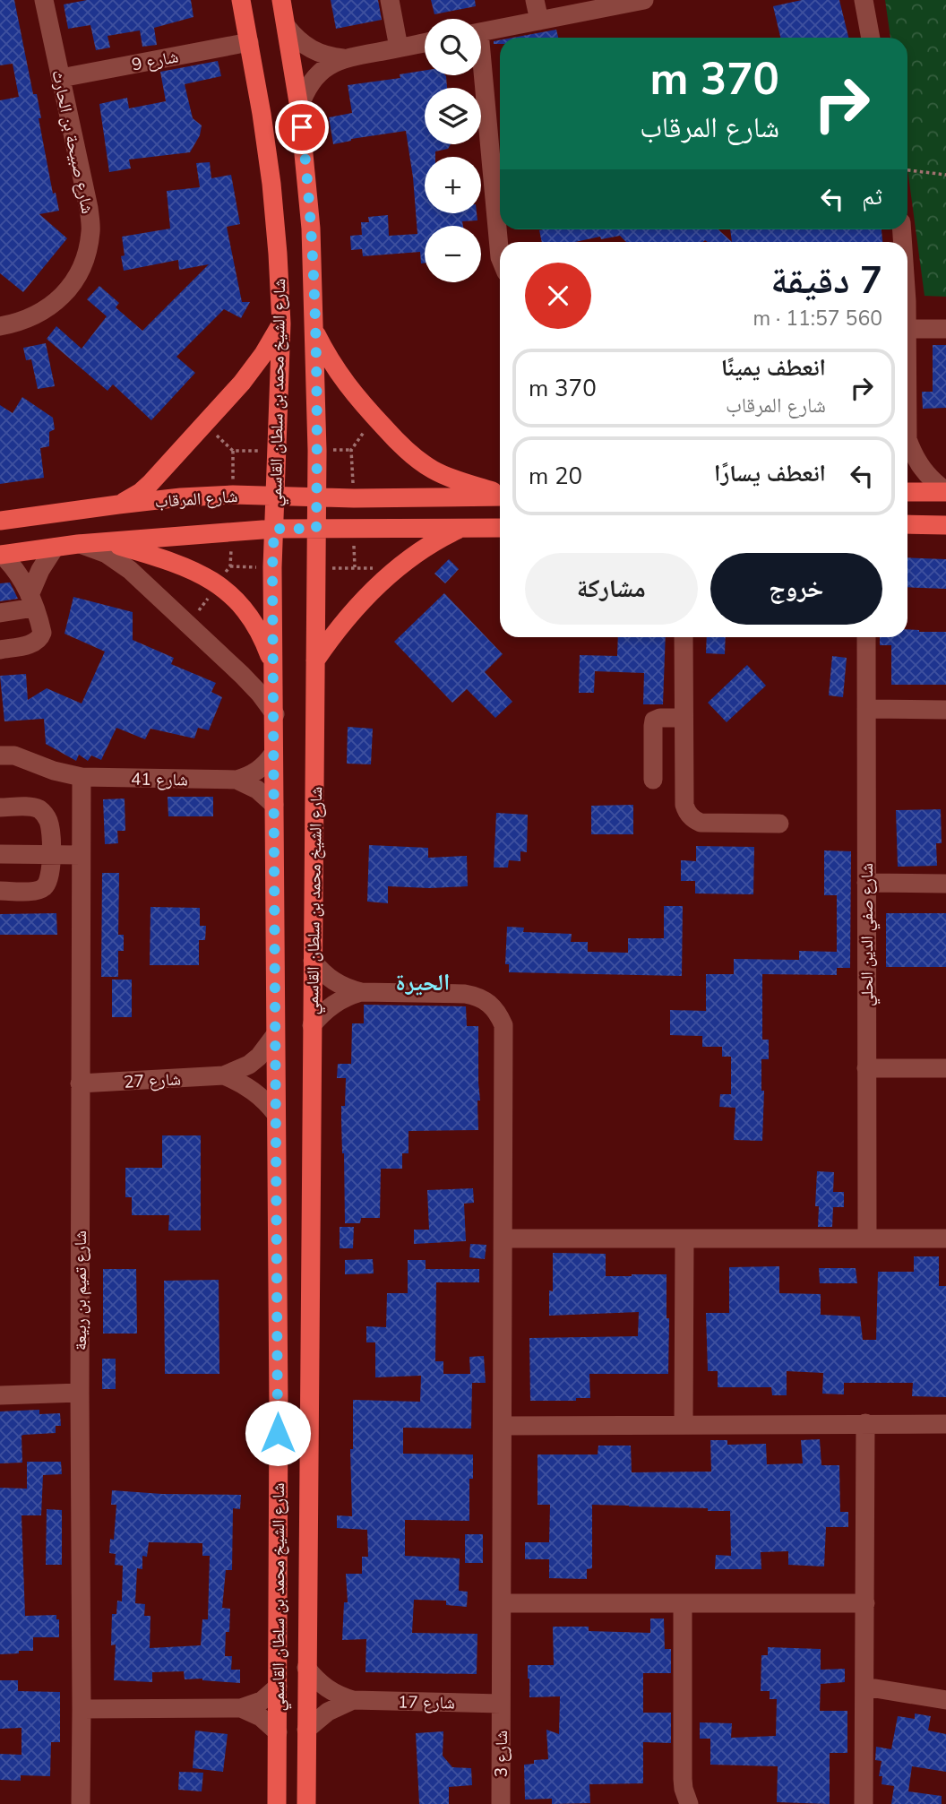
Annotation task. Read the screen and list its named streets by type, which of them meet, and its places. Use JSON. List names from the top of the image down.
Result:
{
  "streets": {
    "main road": ["شارع الشيخ محمد بن سلطان القاسمي", "شارع المرقاب"],
    "street": [
      "شارع 9",
      "شارع صبيحة بن الحارث",
      "شارع 41",
      "شارع صفي الدين الحلي",
      "شارع 27",
      "شارع تميم بن ربيعة",
      "شارع 17",
      "شارع 3"
    ]
  },
  "crossings": [
    ["شارع 9", "شارع صبيحة بن الحارث"],
    ["شارع 9", "شارع الشيخ محمد بن سلطان القاسمي"],
    ["شارع الشيخ محمد بن سلطان القاسمي", "شارع المرقاب"],
    ["شارع الشيخ محمد بن سلطان القاسمي", "شارع 41"],
    ["شارع الشيخ محمد بن سلطان القاسمي", "شارع 27"],
    ["شارع الشيخ محمد بن سلطان القاسمي", "شارع 17"],
    ["شارع 41", "شارع تميم بن ربيعة"],
    ["شارع 27", "شارع تميم بن ربيعة"],
    ["شارع 17", "شارع 3"]
  ],
  "districts": ["الحيرة"],
  "page": {
    "map_buttons": ["+", "−"],
    "turn": ["370 m", "شارع المرقاب"],
    "then": "ثم",
    "heading": ["7 دقيقة", "560 m · 11:57"],
    "list": [
      {
        "name": "انعطف يمينًا",
        "note": "شارع المرقاب",
        "value": "370 m"
      },
      {
        "name": "انعطف يسارًا",
        "value": "20 m"
      }
    ],
    "buttons": ["خروج", "مشاركة"]
  }
}
